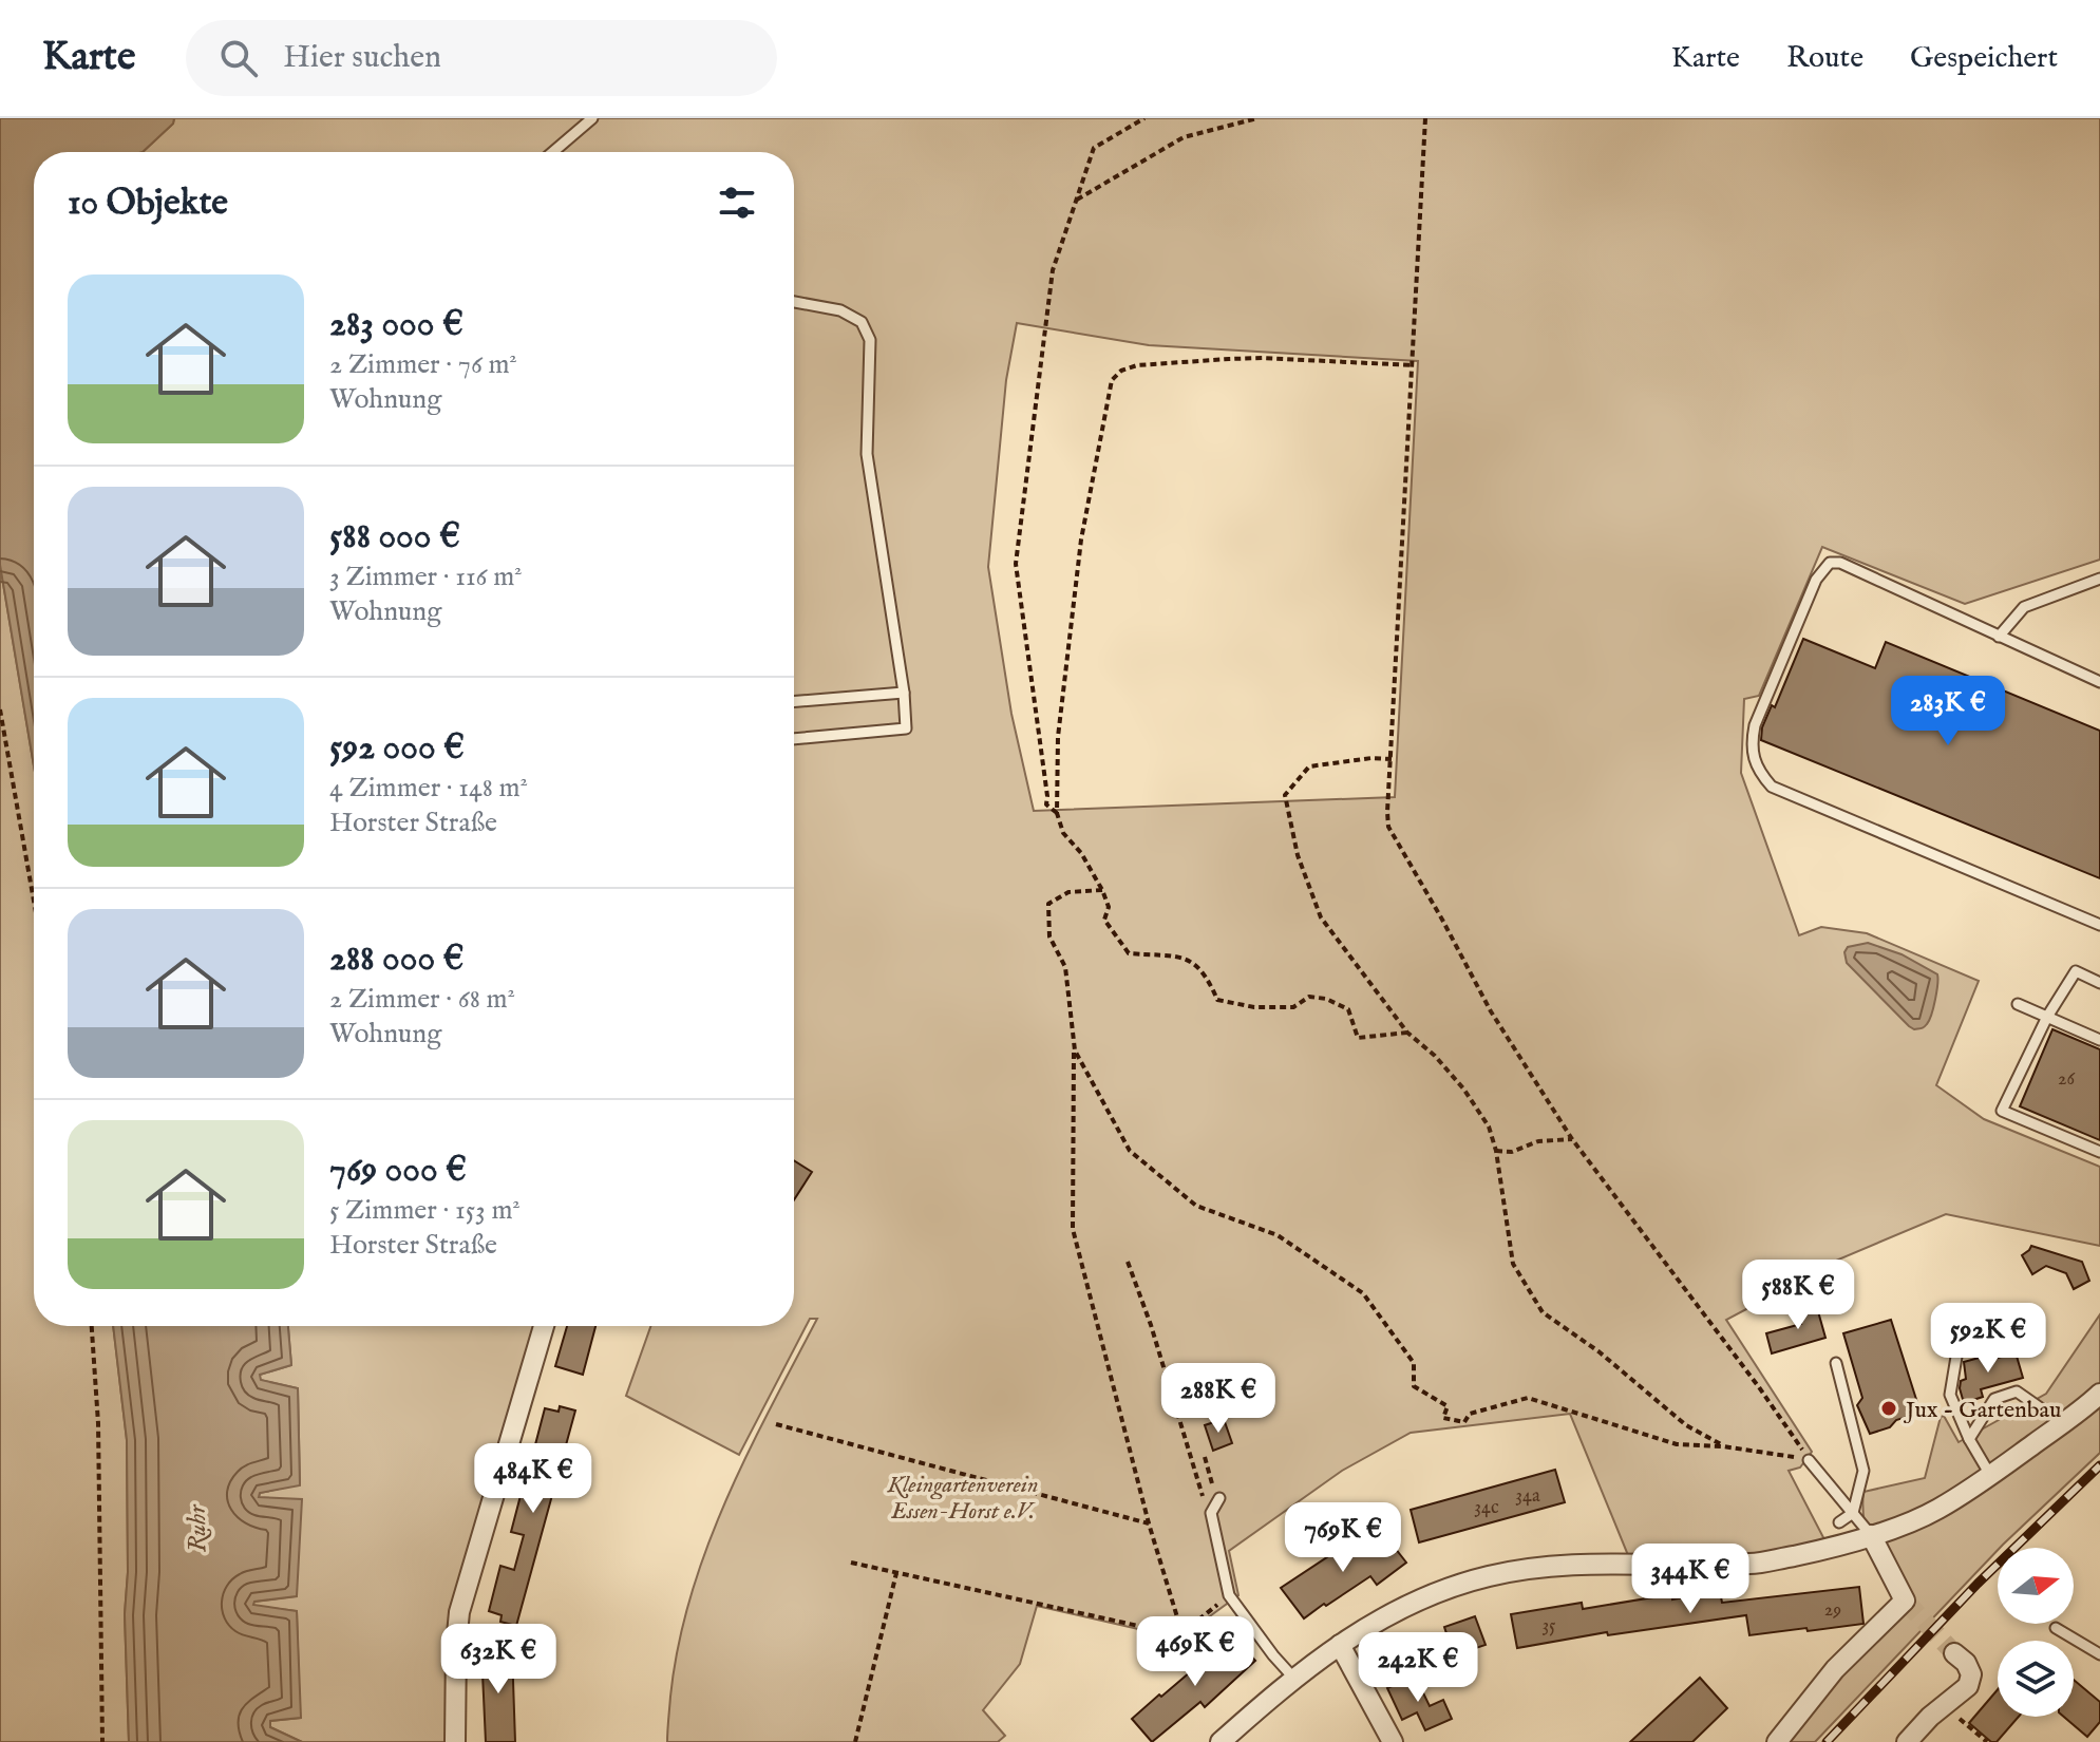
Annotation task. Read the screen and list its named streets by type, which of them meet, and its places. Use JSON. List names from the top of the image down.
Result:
{
  "water": ["Ruhr"],
  "parks": ["Kleingartenverein Essen-Horst e.V."],
  "places": ["Jux - Gartenbau"],
  "house_numbers": [
    "26",
    "34a",
    "34c",
    "29",
    "35"
  ],
  "north": "right",
  "page": {
    "header": "Karte",
    "search": "Hier suchen",
    "nav": ["Karte", "Route", "Gespeichert"],
    "heading": "10 Objekte",
    "list": [
      {
        "name": "283 000 €",
        "note": "2 Zimmer · 76 m² · Wohnung"
      },
      {
        "name": "588 000 €",
        "note": "3 Zimmer · 116 m² · Wohnung"
      },
      {
        "name": "592 000 €",
        "note": "4 Zimmer · 148 m² · Horster Straße"
      },
      {
        "name": "288 000 €",
        "note": "2 Zimmer · 68 m² · Wohnung"
      },
      {
        "name": "769 000 €",
        "note": "5 Zimmer · 153 m² · Horster Straße"
      }
    ],
    "price": [
      "283K €",
      "588K €",
      "592K €",
      "288K €",
      "484K €",
      "769K €",
      "344K €",
      "469K €",
      "632K €",
      "242K €"
    ]
  }
}
